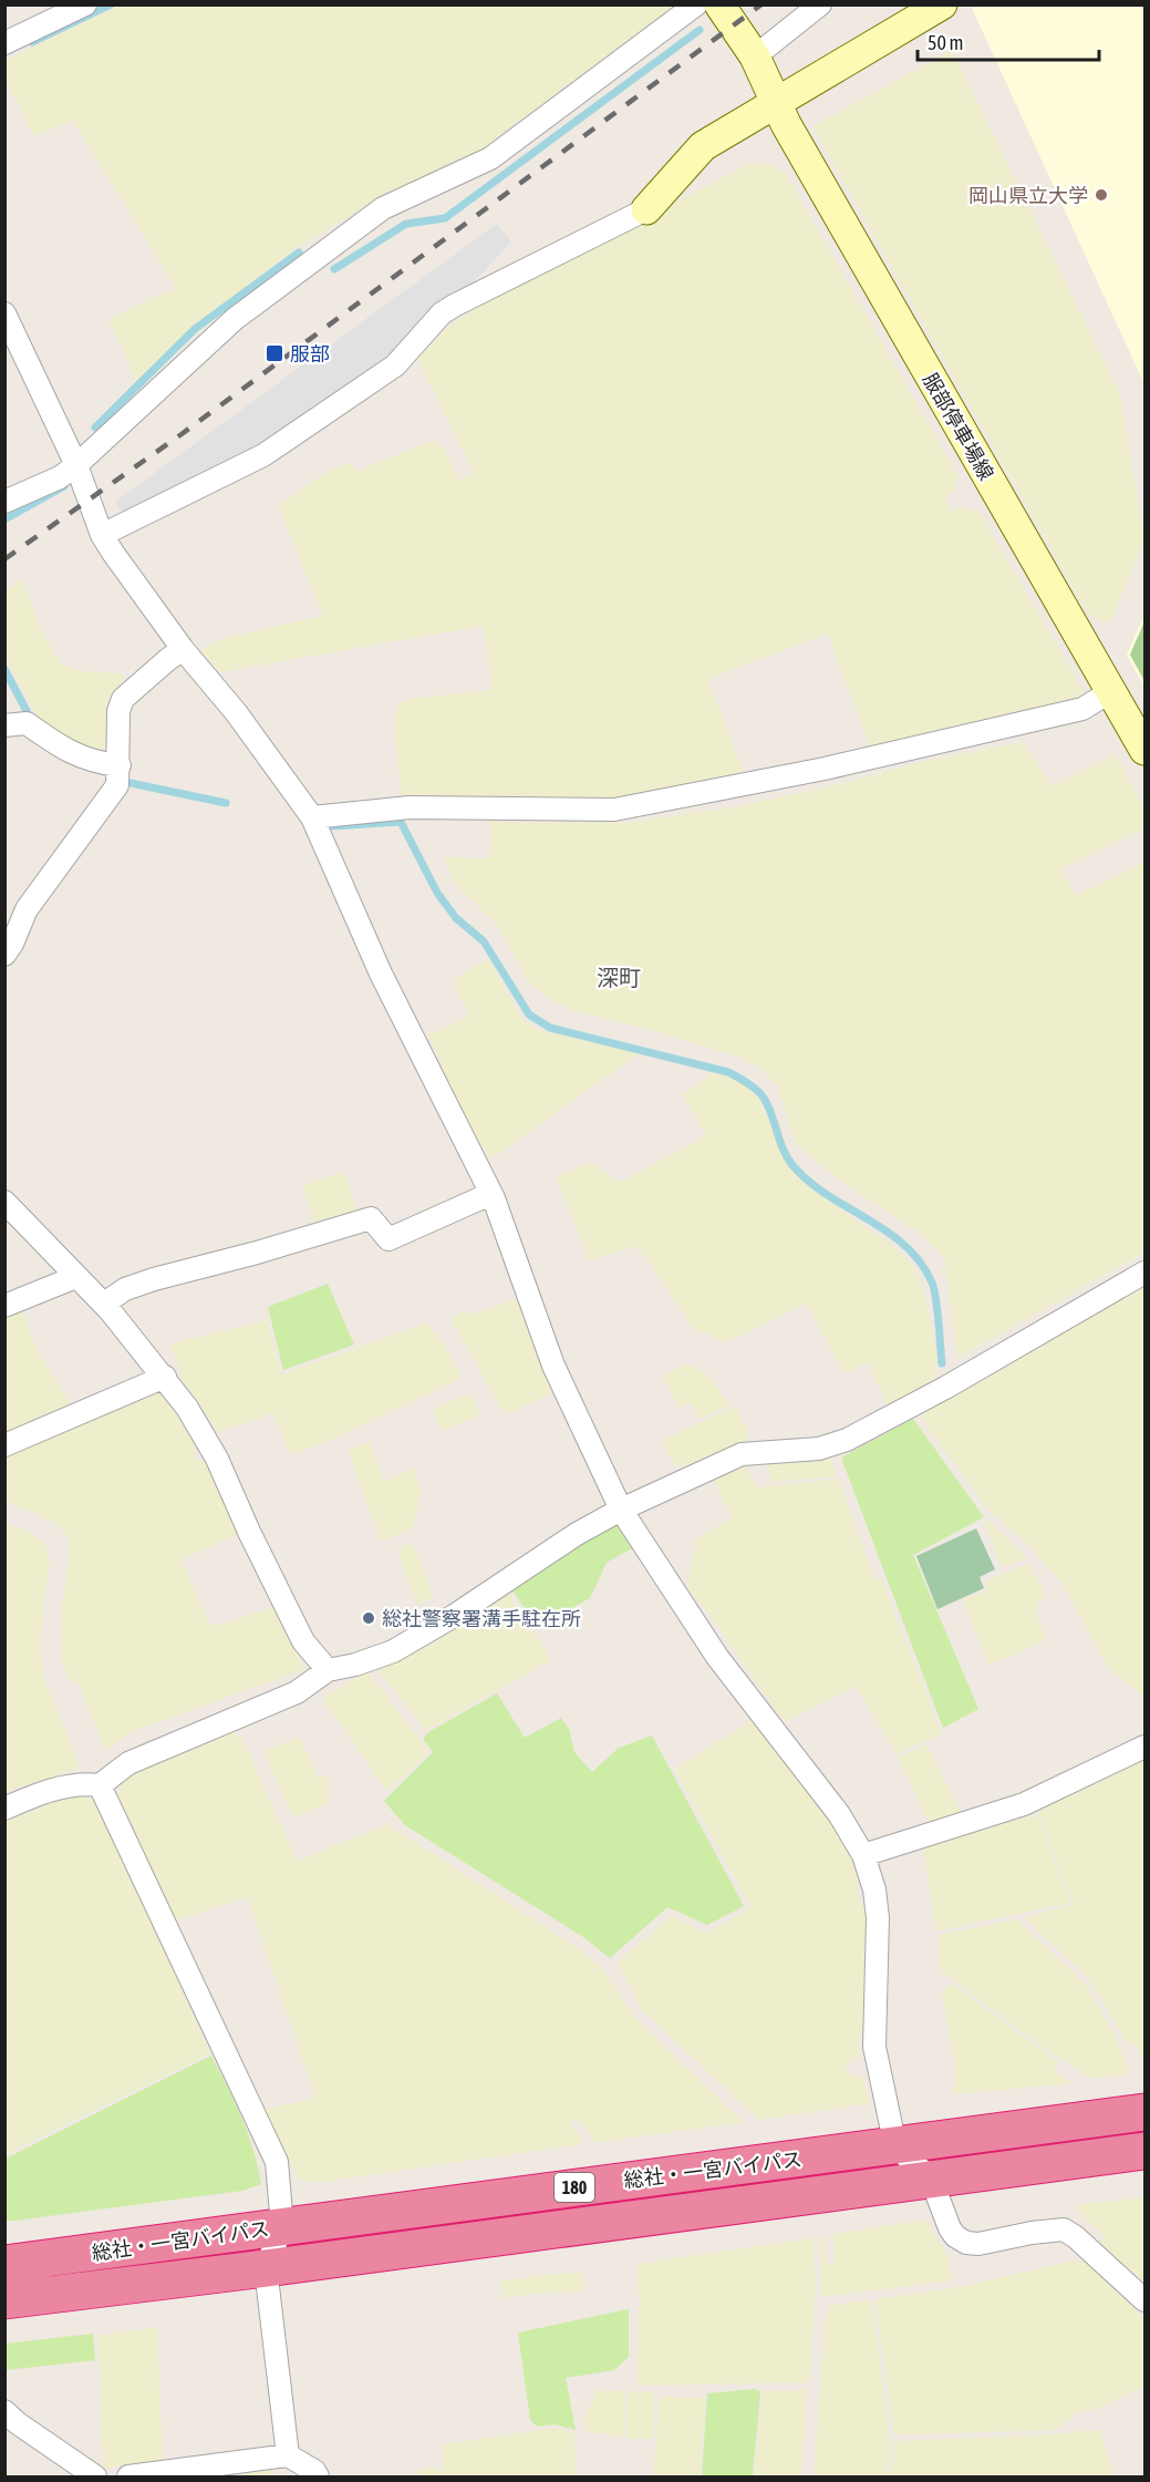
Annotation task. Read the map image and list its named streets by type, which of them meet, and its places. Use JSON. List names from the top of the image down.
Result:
{
  "streets": {
    "highway": ["総社・一宮バイパス", "180"],
    "main road": ["服部停車場線"]
  },
  "districts": ["深町"],
  "places": {
    "other": ["岡山県立大学", "総社警察署溝手駐在所"],
    "transit": ["服部"]
  },
  "scale_bar": "50 m"
}
